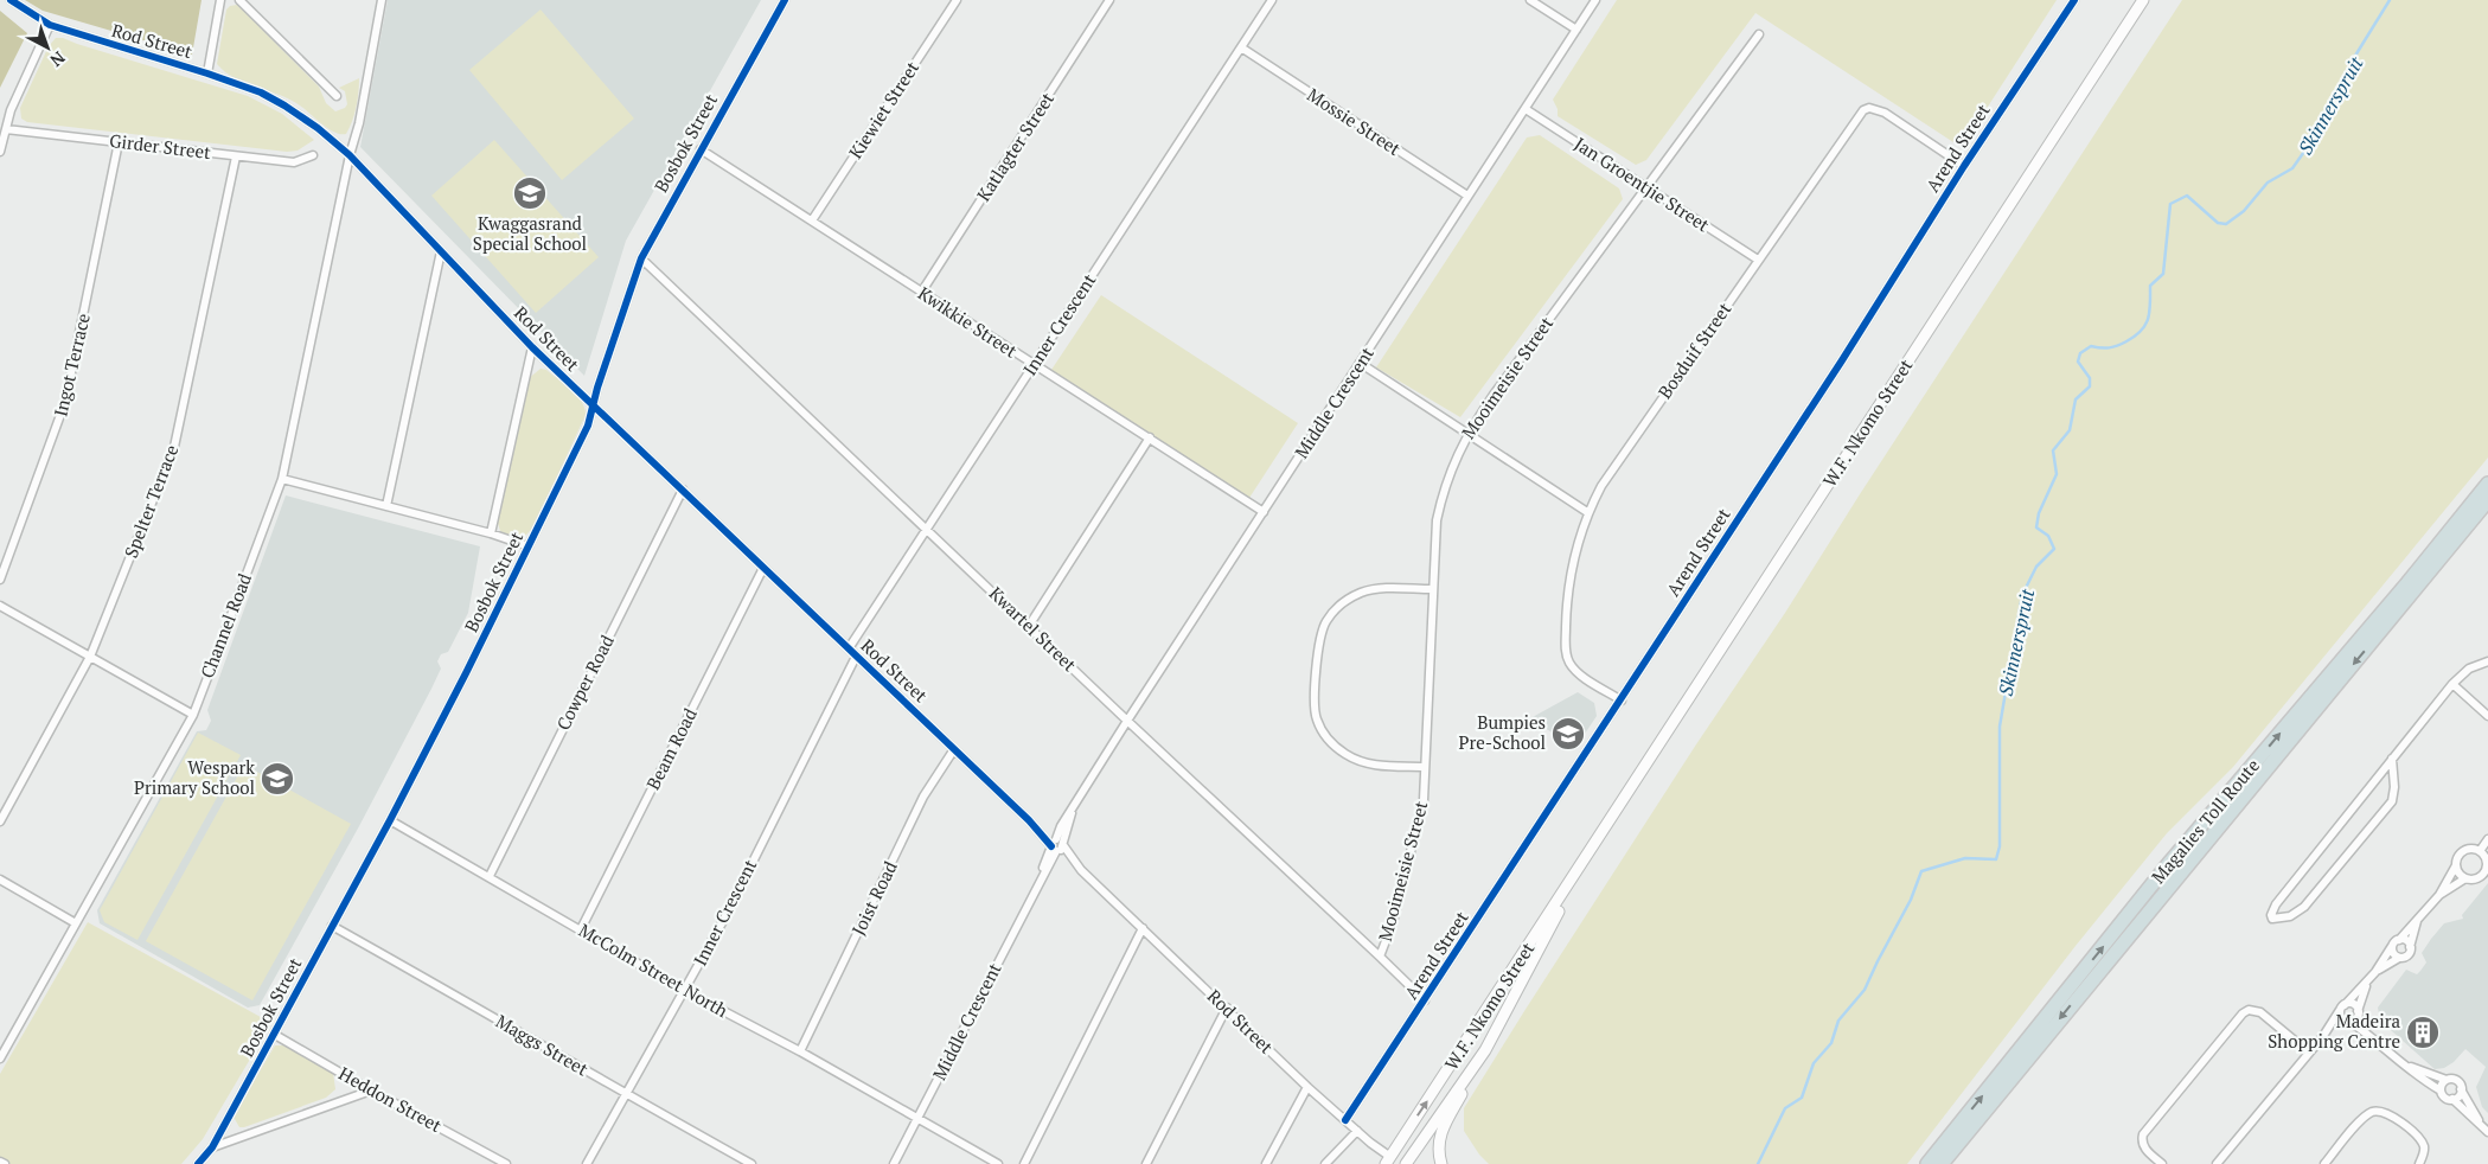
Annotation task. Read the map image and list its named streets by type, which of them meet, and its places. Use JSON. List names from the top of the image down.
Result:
{
  "streets": {
    "highway": ["Magalies Toll Route"],
    "main road": ["Rod Street", "W.F. Nkomo Street"],
    "street": [
      "Kiewiet Street",
      "Mossie Street",
      "Bosbok Street",
      "Girder Street",
      "Katlagter Street",
      "Arend Street",
      "Jan Groentjie Street",
      "Kwikkie Street",
      "Inner Crescent",
      "Bosduif Street",
      "Ingot Terrace",
      "Mooimeisie Street",
      "Middle Crescent",
      "Spelter Terrace",
      "Channel Road",
      "Kwartel Street",
      "Cowper Road",
      "Beam Road",
      "Joist Road",
      "McColm Street North",
      "Maggs Street",
      "Heddon Street"
    ]
  },
  "crossings": [
    ["Rod Street", "Bosbok Street"],
    ["Rod Street", "Arend Street"],
    ["Rod Street", "Inner Crescent"],
    ["Rod Street", "Middle Crescent"],
    ["Rod Street", "W.F. Nkomo Street"],
    ["Rod Street", "Channel Road"],
    ["Rod Street", "Cowper Road"],
    ["Rod Street", "Beam Road"],
    ["Rod Street", "Joist Road"],
    ["Kiewiet Street", "Kwikkie Street"],
    ["Mossie Street", "Inner Crescent"],
    ["Mossie Street", "Middle Crescent"],
    ["Bosbok Street", "Kwikkie Street"],
    ["Bosbok Street", "Kwartel Street"],
    ["Bosbok Street", "McColm Street North"],
    ["Bosbok Street", "Maggs Street"],
    ["Bosbok Street", "Heddon Street"],
    ["Girder Street", "Ingot Terrace"],
    ["Girder Street", "Spelter Terrace"],
    ["Katlagter Street", "Kwikkie Street"],
    ["Arend Street", "Bosduif Street"],
    ["Arend Street", "Kwartel Street"],
    ["Jan Groentjie Street", "Bosduif Street"],
    ["Jan Groentjie Street", "Mooimeisie Street"],
    ["Jan Groentjie Street", "Middle Crescent"],
    ["Kwikkie Street", "Inner Crescent"],
    ["Kwikkie Street", "Middle Crescent"],
    ["Inner Crescent", "Kwartel Street"],
    ["Inner Crescent", "McColm Street North"],
    ["Inner Crescent", "Maggs Street"],
    ["Mooimeisie Street", "Kwartel Street"],
    ["Middle Crescent", "Kwartel Street"],
    ["Middle Crescent", "McColm Street North"],
    ["Cowper Road", "McColm Street North"],
    ["Beam Road", "McColm Street North"],
    ["Joist Road", "McColm Street North"]
  ],
  "water": ["Skinnerspruit"],
  "places": {
    "school or university": ["Kwaggasrand Special School", "Bumpies Pre-School", "Wespark Primary School"],
    "building": ["Madeira Shopping Centre"]
  },
  "north": "bottom right"
}
